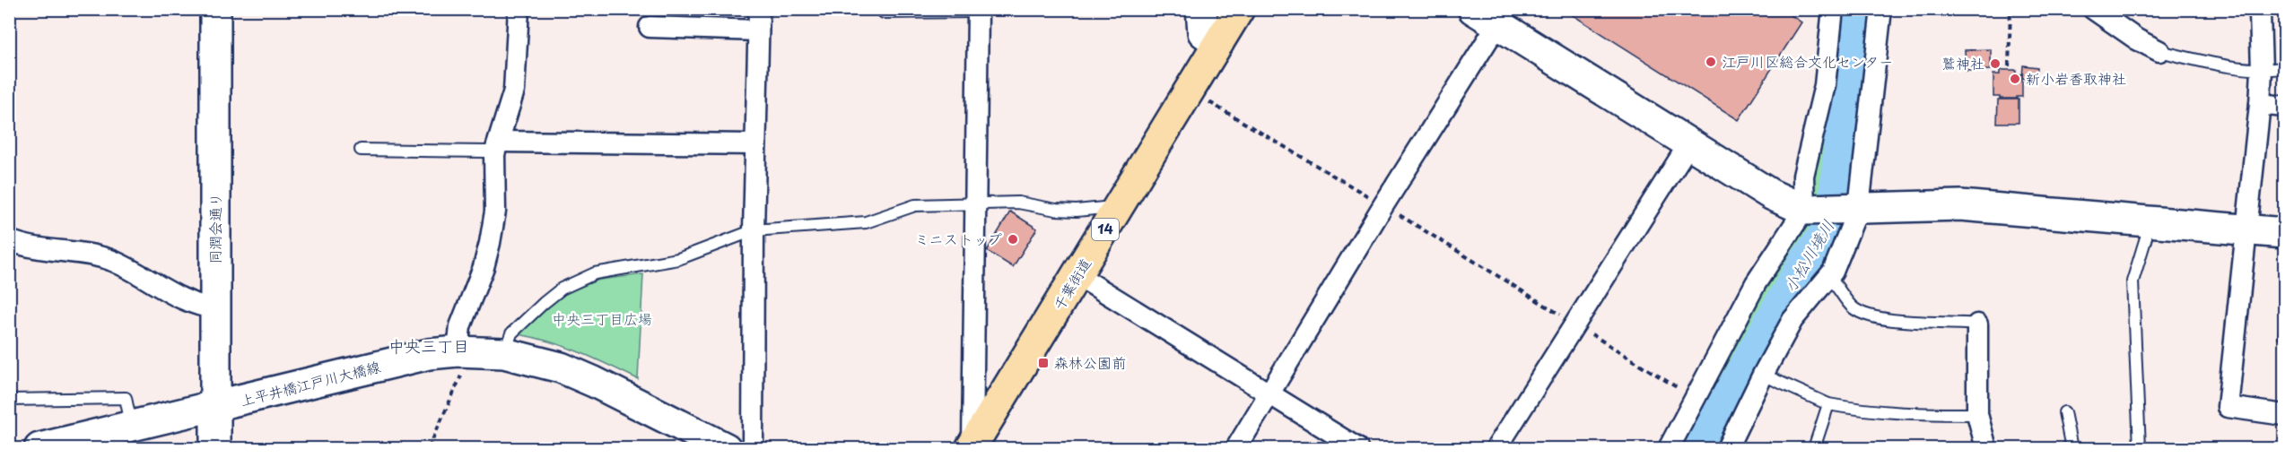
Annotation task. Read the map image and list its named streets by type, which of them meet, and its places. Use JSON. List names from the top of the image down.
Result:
{
  "streets": {
    "highway": ["14", "千葉街道"],
    "street": ["同潤会通り", "上平井橋江戸川大橋線"]
  },
  "crossings": [
    ["同潤会通り", "上平井橋江戸川大橋線"]
  ],
  "districts": ["中央三丁目"],
  "water": ["小松川境川"],
  "parks": ["中央三丁目広場"],
  "places": {
    "other": [
      "江戸川区総合文化センター",
      "鷲神社",
      "新小岩香取神社",
      "ミニストップ"
    ],
    "transit": ["森林公園前"]
  }
}
